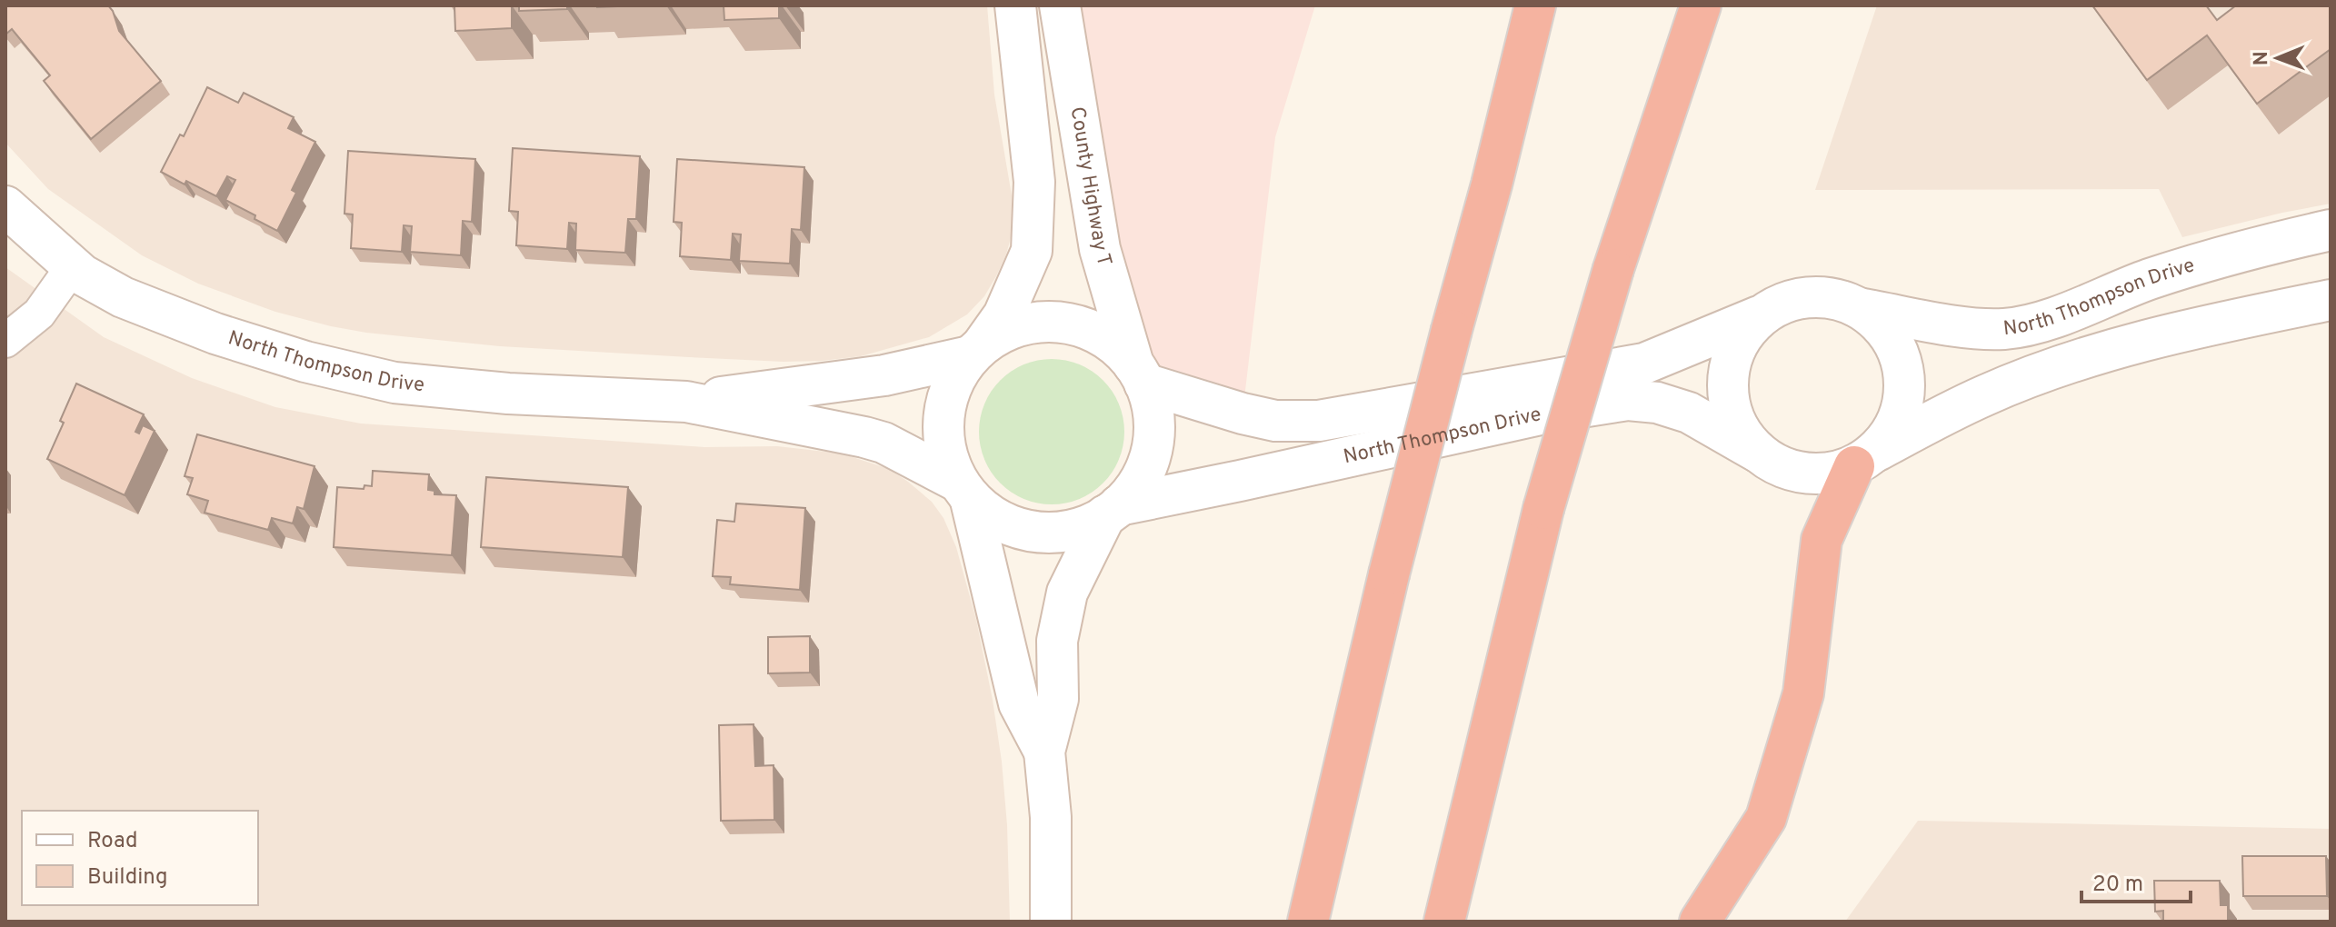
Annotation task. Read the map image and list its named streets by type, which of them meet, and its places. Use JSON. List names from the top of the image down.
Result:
{
  "streets": {
    "street": ["County Highway T", "North Thompson Drive"]
  },
  "crossings": [
    ["County Highway T", "North Thompson Drive"]
  ],
  "legend": ["Road", "Building"],
  "scale_bar": "20 m",
  "north": "left"
}
